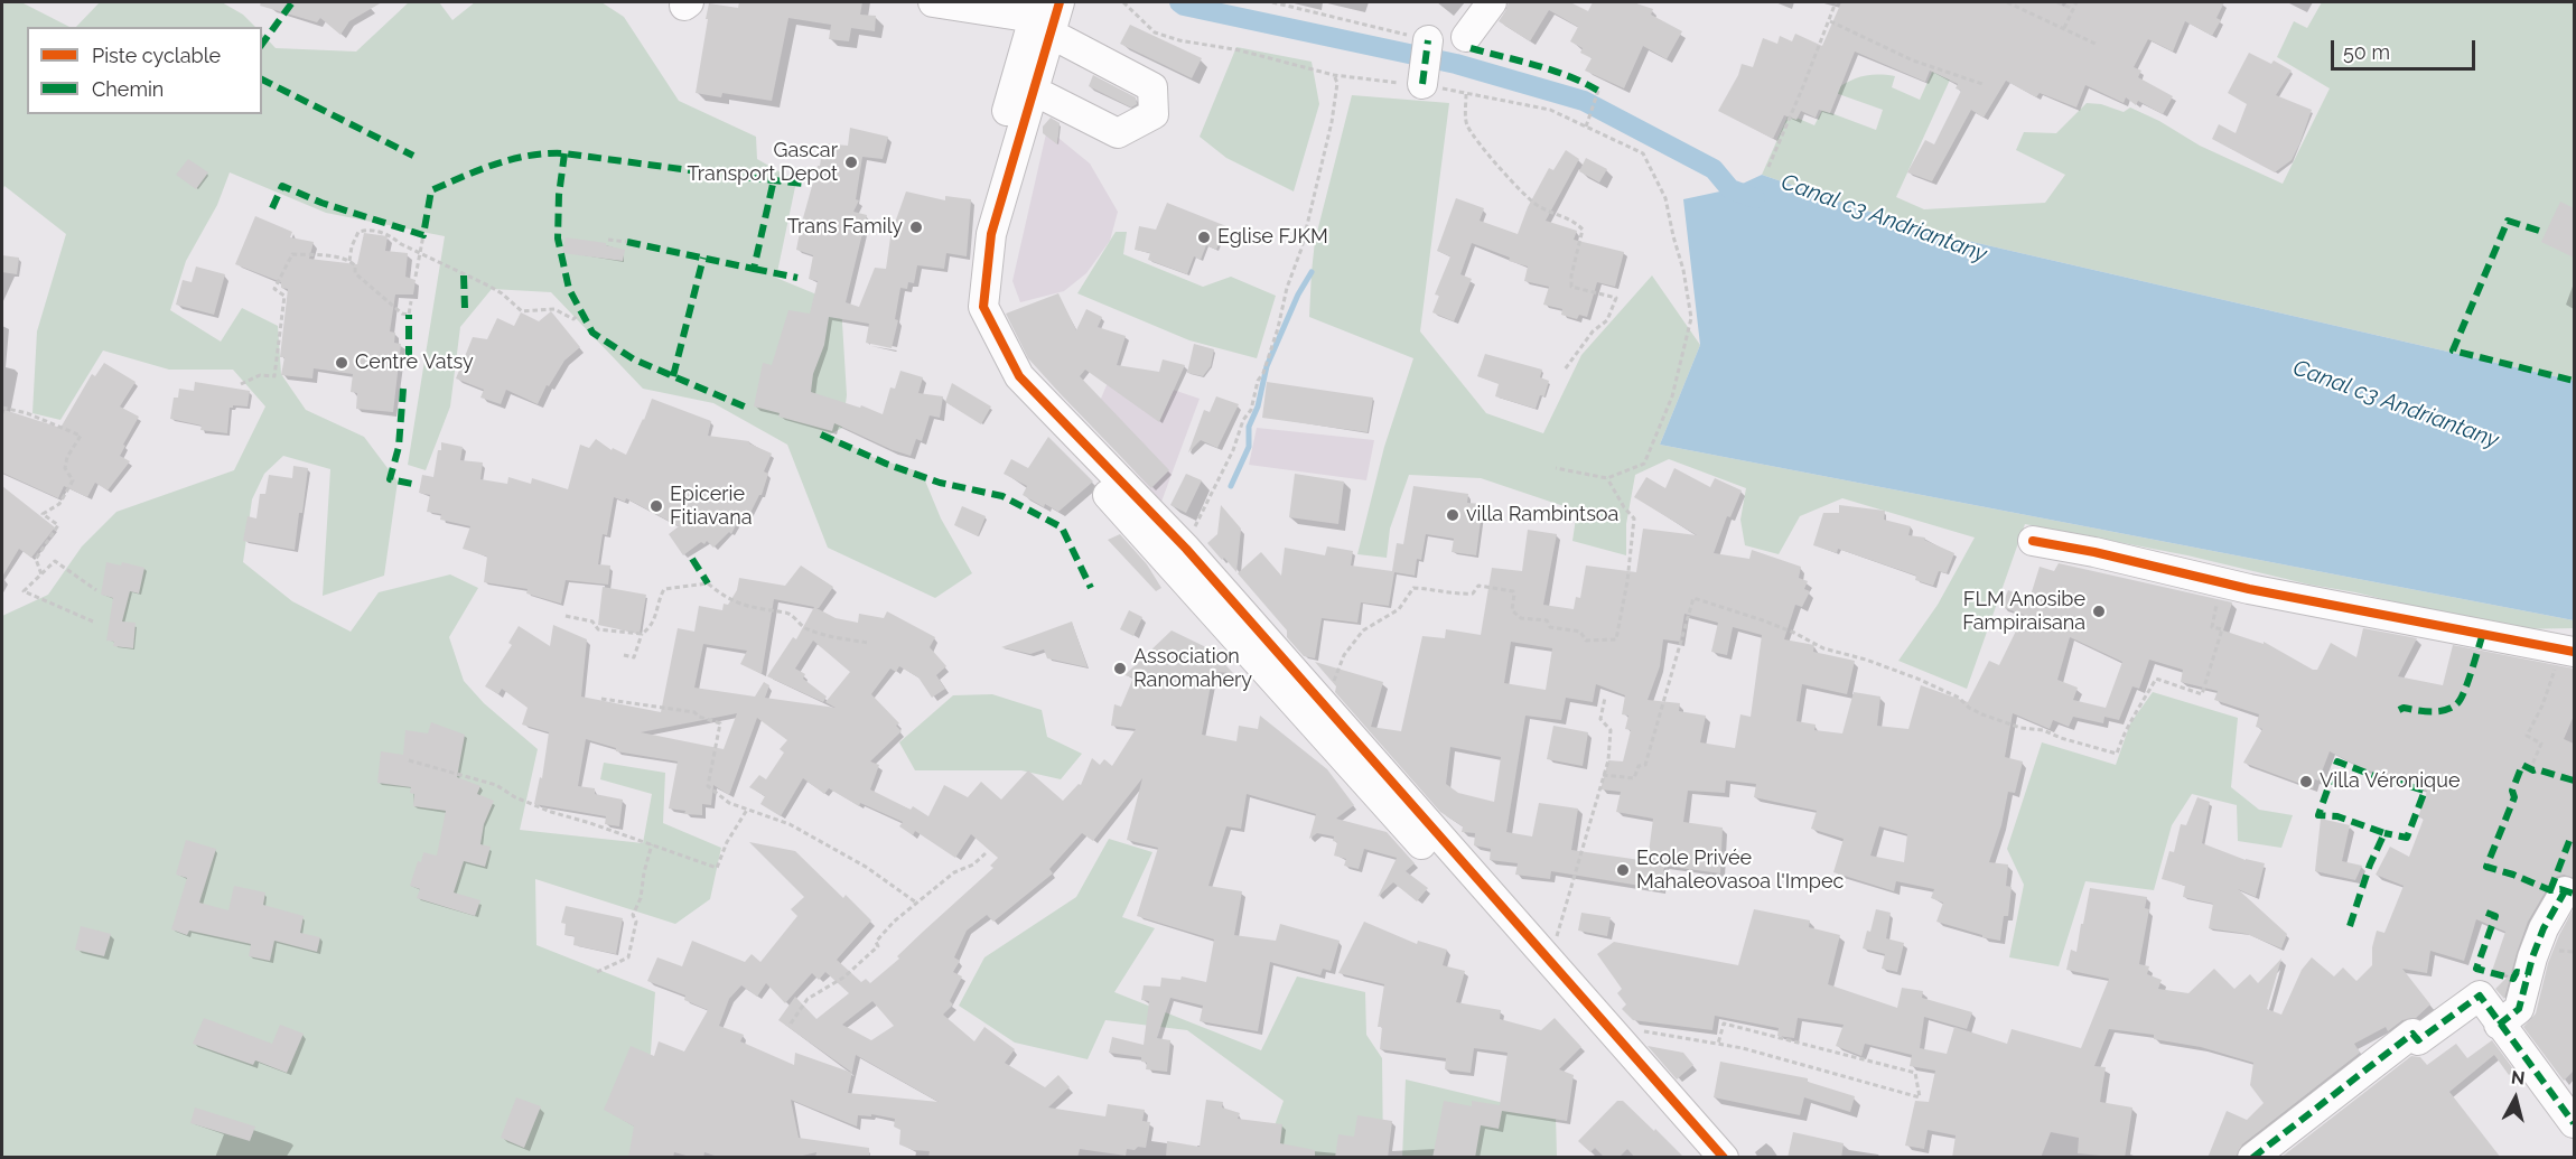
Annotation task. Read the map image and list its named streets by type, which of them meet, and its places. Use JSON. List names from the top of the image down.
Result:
{
  "water": ["Canal c3 Andriantany"],
  "places": [
    "Gascar Transport Depot",
    "Trans Family",
    "Eglise FJKM",
    "Centre Vatsy",
    "Epicerie Fitiavana",
    "villa Rambintsoa",
    "FLM Anosibe Fampiraisana",
    "Association Ranomahery",
    "Villa Véronique",
    "Ecole Privée Mahaleovasoa l'Impec"
  ],
  "legend": ["Piste cyclable", "Chemin"],
  "scale_bar": "50 m",
  "north": "top"
}
